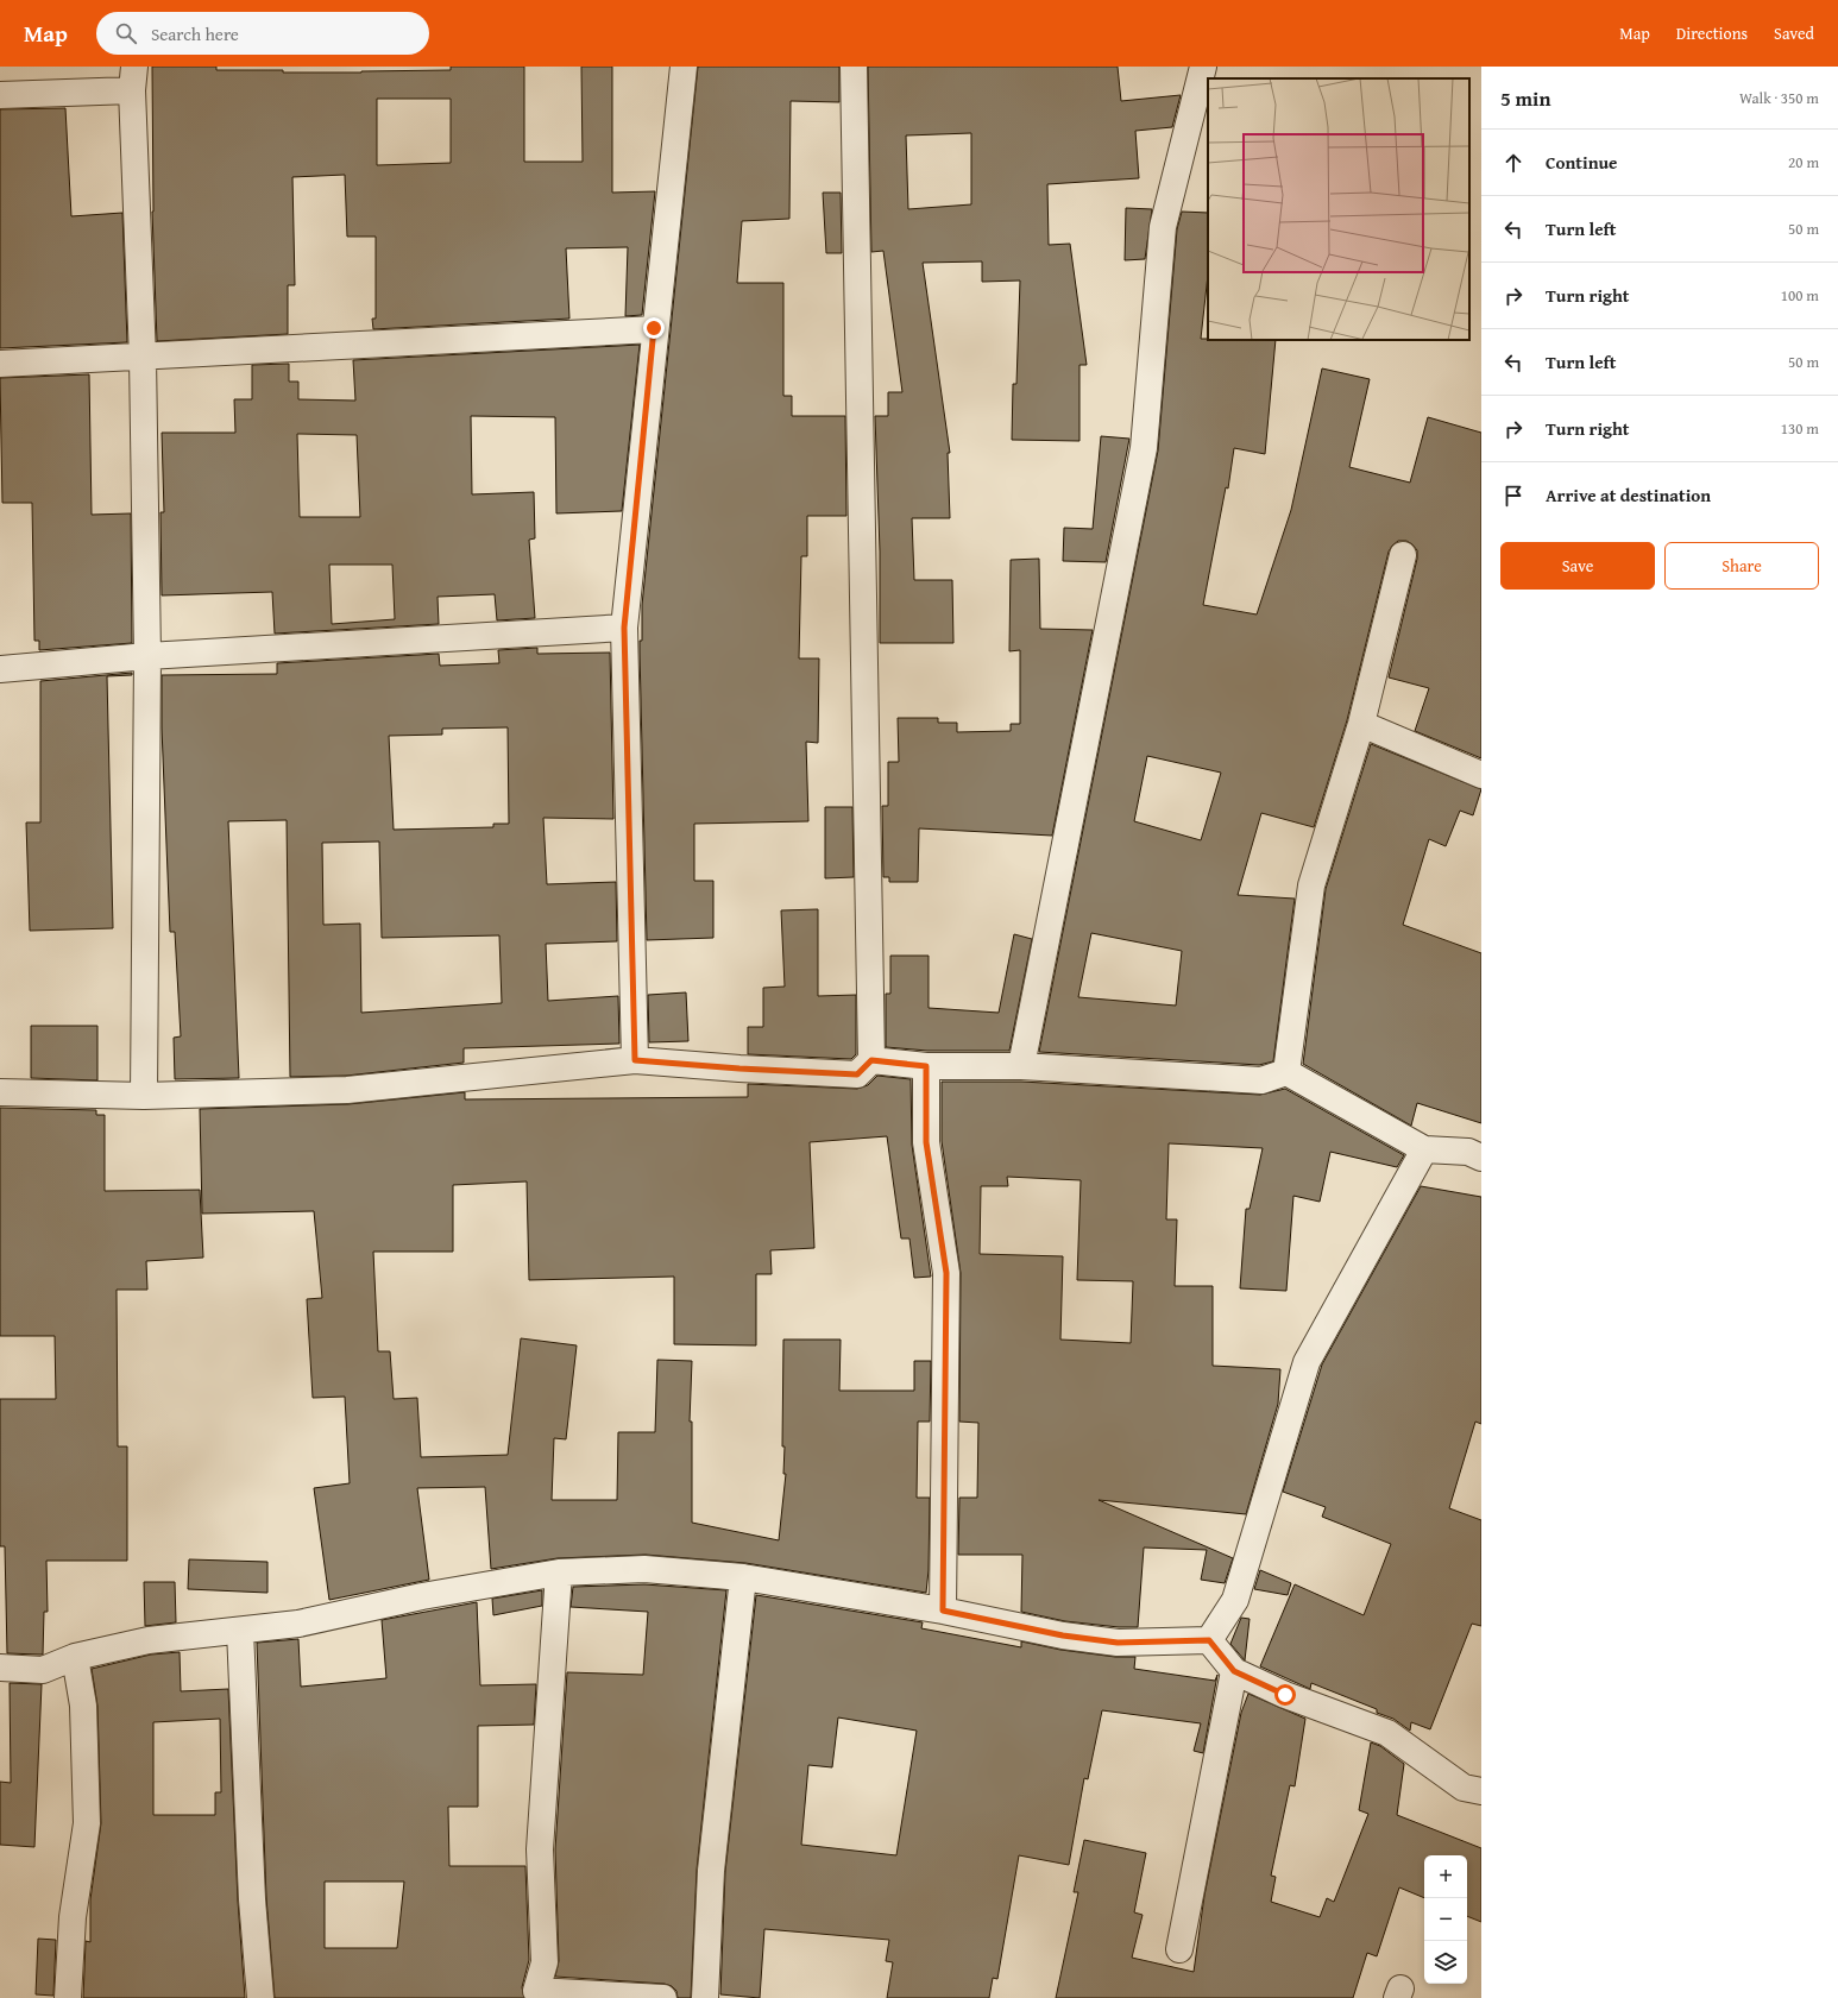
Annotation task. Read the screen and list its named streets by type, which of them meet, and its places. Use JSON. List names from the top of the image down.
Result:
{
  "page": {
    "header": "Map",
    "search": "Search here",
    "nav": ["Map", "Directions", "Saved"],
    "heading": ["5 min", "Walk · 350 m"],
    "list": [
      ["Continue", "20 m"],
      ["Turn left", "50 m"],
      ["Turn right", "100 m"],
      ["Turn left", "50 m"],
      ["Turn right", "130 m"],
      "Arrive at destination"
    ],
    "buttons": ["Save", "Share"],
    "map_buttons": ["+", "−"]
  }
}
